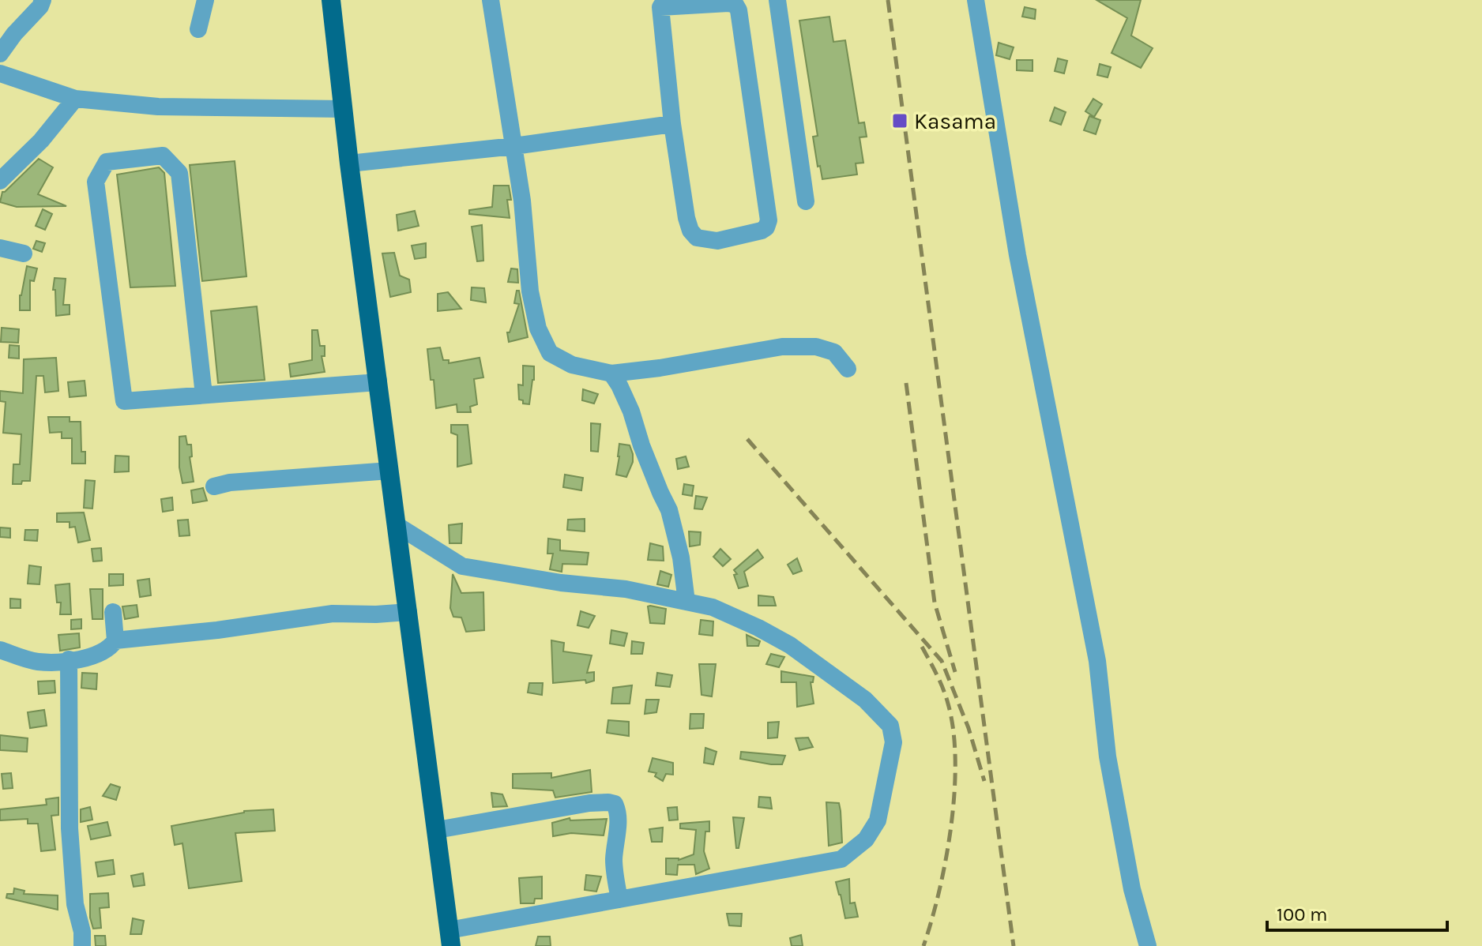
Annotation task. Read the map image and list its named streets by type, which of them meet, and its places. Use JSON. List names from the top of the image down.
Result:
{
  "places": {
    "transit": ["Kasama"]
  },
  "scale_bar": "100 m"
}
